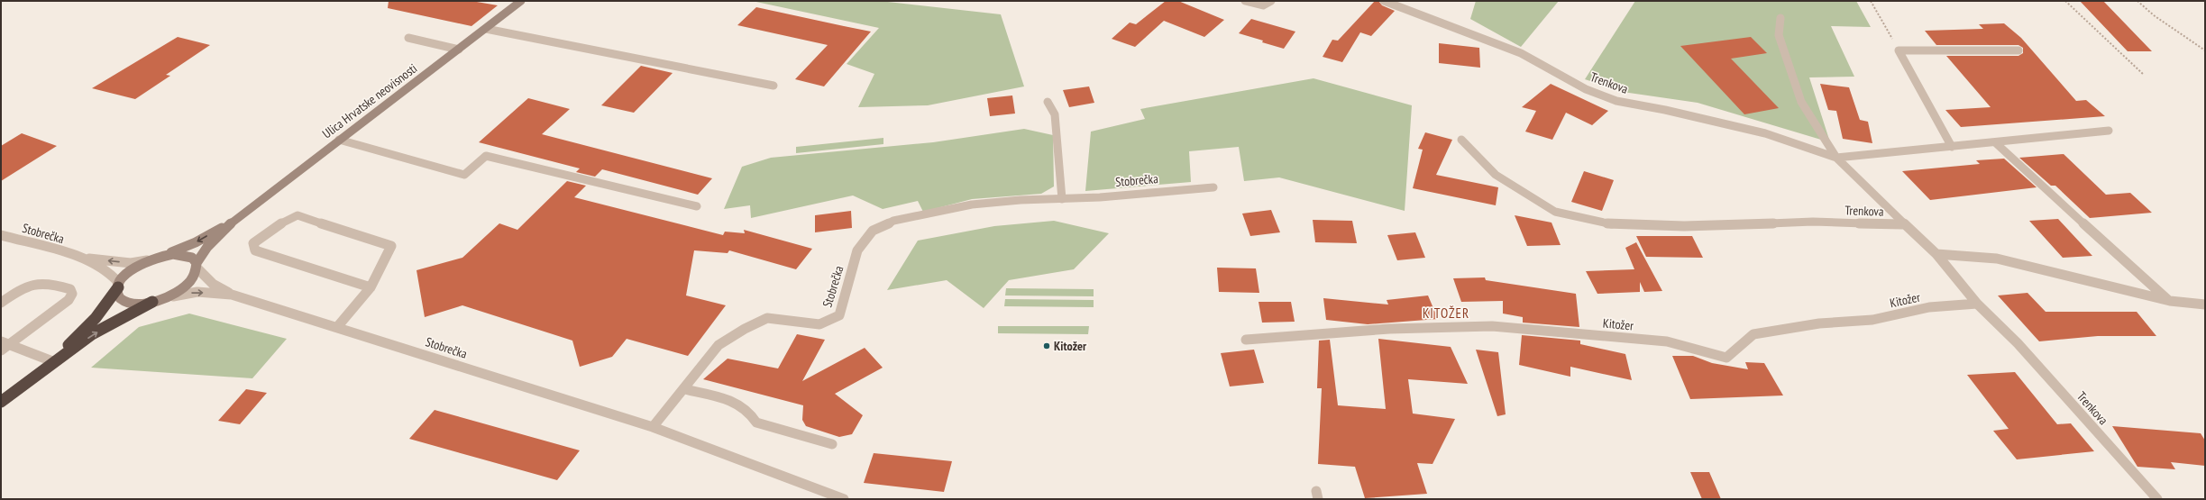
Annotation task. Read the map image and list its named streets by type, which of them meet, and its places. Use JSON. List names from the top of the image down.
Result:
{
  "streets": {
    "street": [
      "Trenkova",
      "Ulica Hrvatske neovisnosti",
      "Stobrečka",
      "Kitožer"
    ]
  },
  "crossings": [
    ["Trenkova", "Kitožer"],
    ["Ulica Hrvatske neovisnosti", "Stobrečka"]
  ],
  "districts": ["KITOŽER"],
  "places": ["Kitožer"]
}
